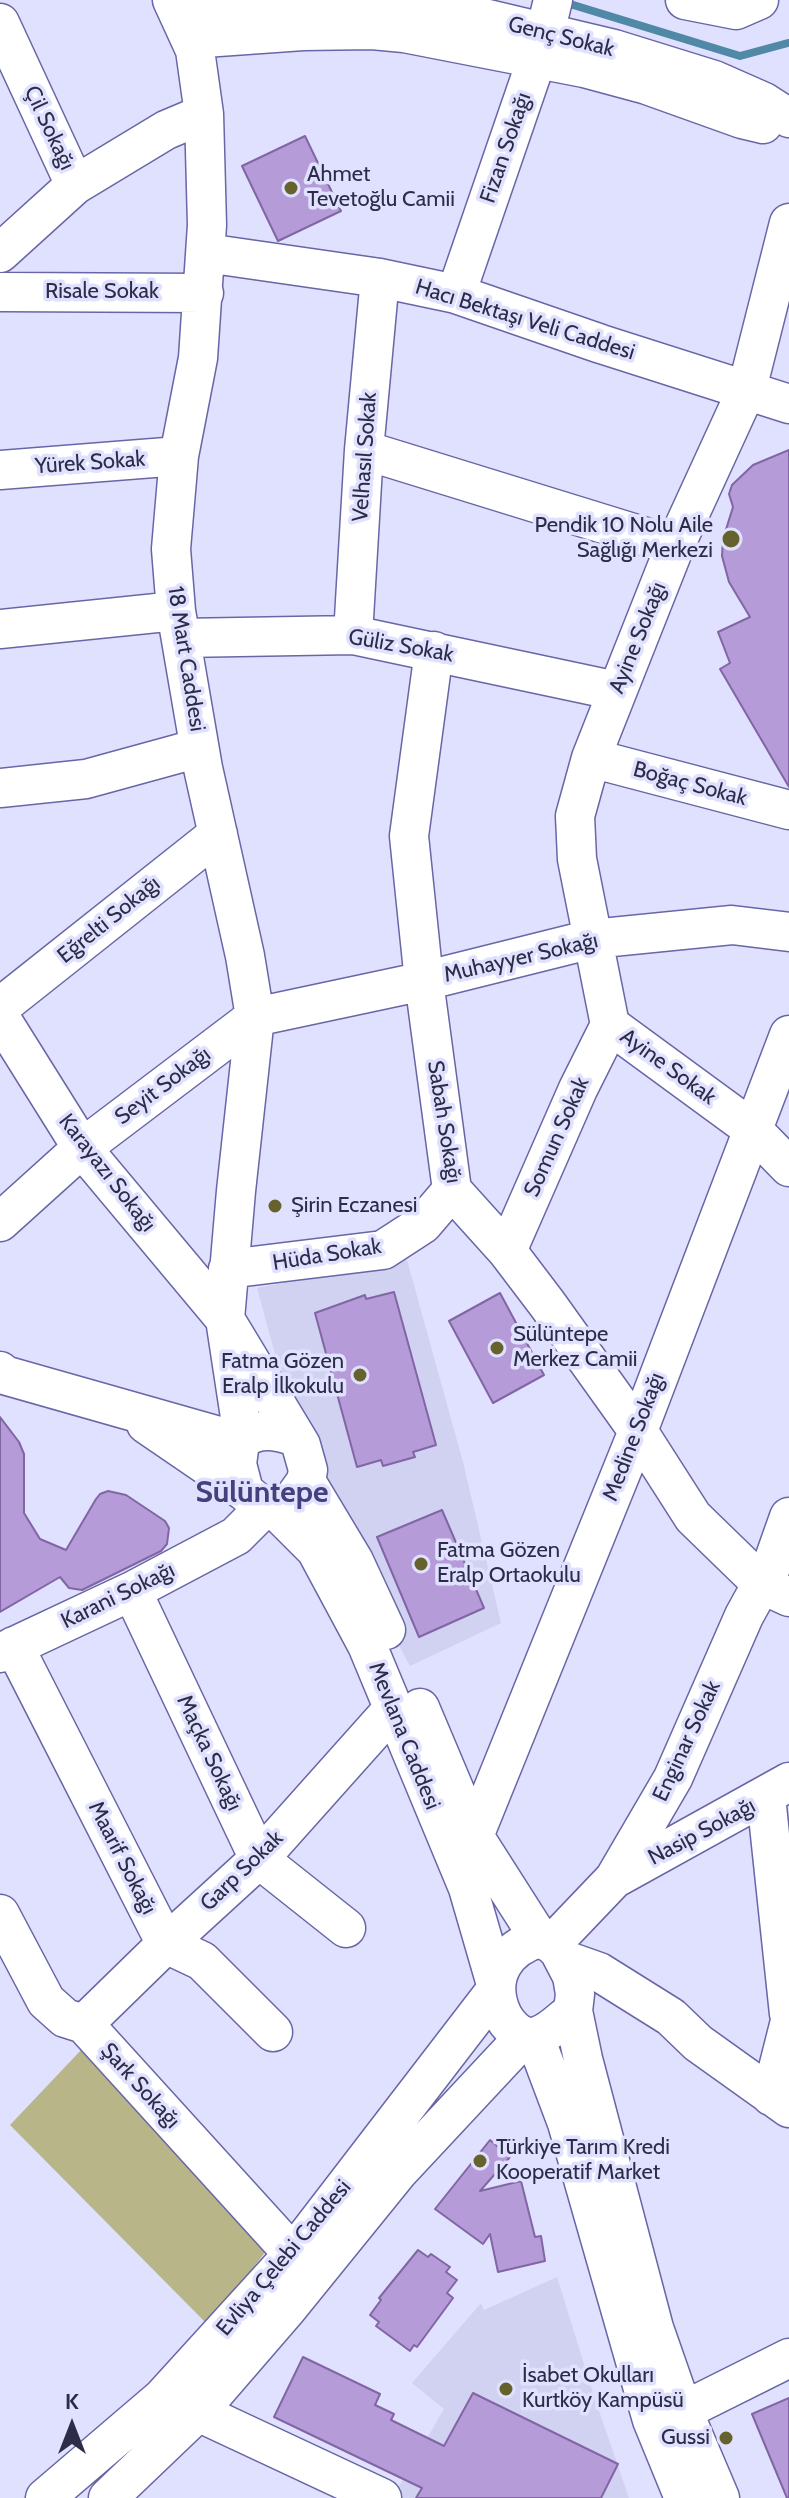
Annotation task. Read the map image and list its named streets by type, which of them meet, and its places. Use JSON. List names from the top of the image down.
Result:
{
  "streets": {
    "street": [
      "Genç Sokak",
      "Çil Sokağı",
      "Fizan Sokağı",
      "Risale Sokak",
      "Hacı Bektaşı Veli Caddesi",
      "Velhasıl Sokak",
      "Yürek Sokak",
      "Ayine Sokağı",
      "Güliz Sokak",
      "18 Mart Caddesi",
      "Boğaç Sokak",
      "Eğrelti Sokağı",
      "Muhayyer Sokağı",
      "Ayine Sokak",
      "Seyit Sokağı",
      "Sabah Sokağı",
      "Somun Sokak",
      "Karayazı Sokağı",
      "Hüda Sokak",
      "Medine Sokağı",
      "Karani Sokağı",
      "Mevlana Caddesi",
      "Enginar Sokak",
      "Maçka Sokağı",
      "Nasip Sokağı",
      "Maarif Sokağı",
      "Garp Sokak",
      "Şark Sokağı",
      "Evliya Çelebi Caddesi"
    ]
  },
  "crossings": [
    ["Genç Sokak", "Fizan Sokağı"],
    ["Genç Sokak", "18 Mart Caddesi"],
    ["Fizan Sokağı", "Hacı Bektaşı Veli Caddesi"],
    ["Risale Sokak", "18 Mart Caddesi"],
    ["Hacı Bektaşı Veli Caddesi", "Velhasıl Sokak"],
    ["Hacı Bektaşı Veli Caddesi", "Ayine Sokağı"],
    ["Hacı Bektaşı Veli Caddesi", "18 Mart Caddesi"],
    ["Velhasıl Sokak", "Güliz Sokak"],
    ["Yürek Sokak", "18 Mart Caddesi"],
    ["Ayine Sokağı", "Güliz Sokak"],
    ["Ayine Sokağı", "Boğaç Sokak"],
    ["Ayine Sokağı", "Ayine Sokak"],
    ["Güliz Sokak", "18 Mart Caddesi"],
    ["Güliz Sokak", "Sabah Sokağı"],
    ["18 Mart Caddesi", "Eğrelti Sokağı"],
    ["18 Mart Caddesi", "Muhayyer Sokağı"],
    ["18 Mart Caddesi", "Seyit Sokağı"],
    ["18 Mart Caddesi", "Karayazı Sokağı"],
    ["18 Mart Caddesi", "Hüda Sokak"],
    ["18 Mart Caddesi", "Karani Sokağı"],
    ["18 Mart Caddesi", "Mevlana Caddesi"],
    ["Boğaç Sokak", "Ayine Sokak"],
    ["Muhayyer Sokağı", "Ayine Sokak"],
    ["Muhayyer Sokağı", "Seyit Sokağı"],
    ["Muhayyer Sokağı", "Sabah Sokağı"],
    ["Ayine Sokak", "Somun Sokak"],
    ["Ayine Sokak", "Medine Sokağı"],
    ["Seyit Sokağı", "Karayazı Sokağı"],
    ["Sabah Sokağı", "Somun Sokak"],
    ["Sabah Sokağı", "Hüda Sokak"],
    ["Sabah Sokağı", "Medine Sokağı"],
    ["Sabah Sokağı", "Enginar Sokak"],
    ["Karayazı Sokağı", "Karani Sokağı"],
    ["Karayazı Sokağı", "Mevlana Caddesi"],
    ["Medine Sokağı", "Mevlana Caddesi"],
    ["Karani Sokağı", "Mevlana Caddesi"],
    ["Karani Sokağı", "Maçka Sokağı"],
    ["Karani Sokağı", "Maarif Sokağı"],
    ["Mevlana Caddesi", "Enginar Sokak"],
    ["Mevlana Caddesi", "Garp Sokak"],
    ["Mevlana Caddesi", "Evliya Çelebi Caddesi"],
    ["Enginar Sokak", "Nasip Sokağı"],
    ["Enginar Sokak", "Evliya Çelebi Caddesi"],
    ["Maçka Sokağı", "Garp Sokak"],
    ["Maarif Sokağı", "Garp Sokak"],
    ["Garp Sokak", "Şark Sokağı"],
    ["Şark Sokağı", "Evliya Çelebi Caddesi"]
  ],
  "districts": ["Sülüntepe"],
  "places": [
    "Ahmet Tevetoğlu Camii",
    "Pendik 10 Nolu Aile Sağlığı Merkezi",
    "Şirin Eczanesi",
    "Sülüntepe Merkez Camii",
    "Fatma Gözen Eralp İlkokulu",
    "Fatma Gözen Eralp Ortaokulu",
    "Türkiye Tarım Kredi Kooperatif Market",
    "İsabet Okulları Kurtköy Kampüsü",
    "Gussi"
  ],
  "north": "top"
}
